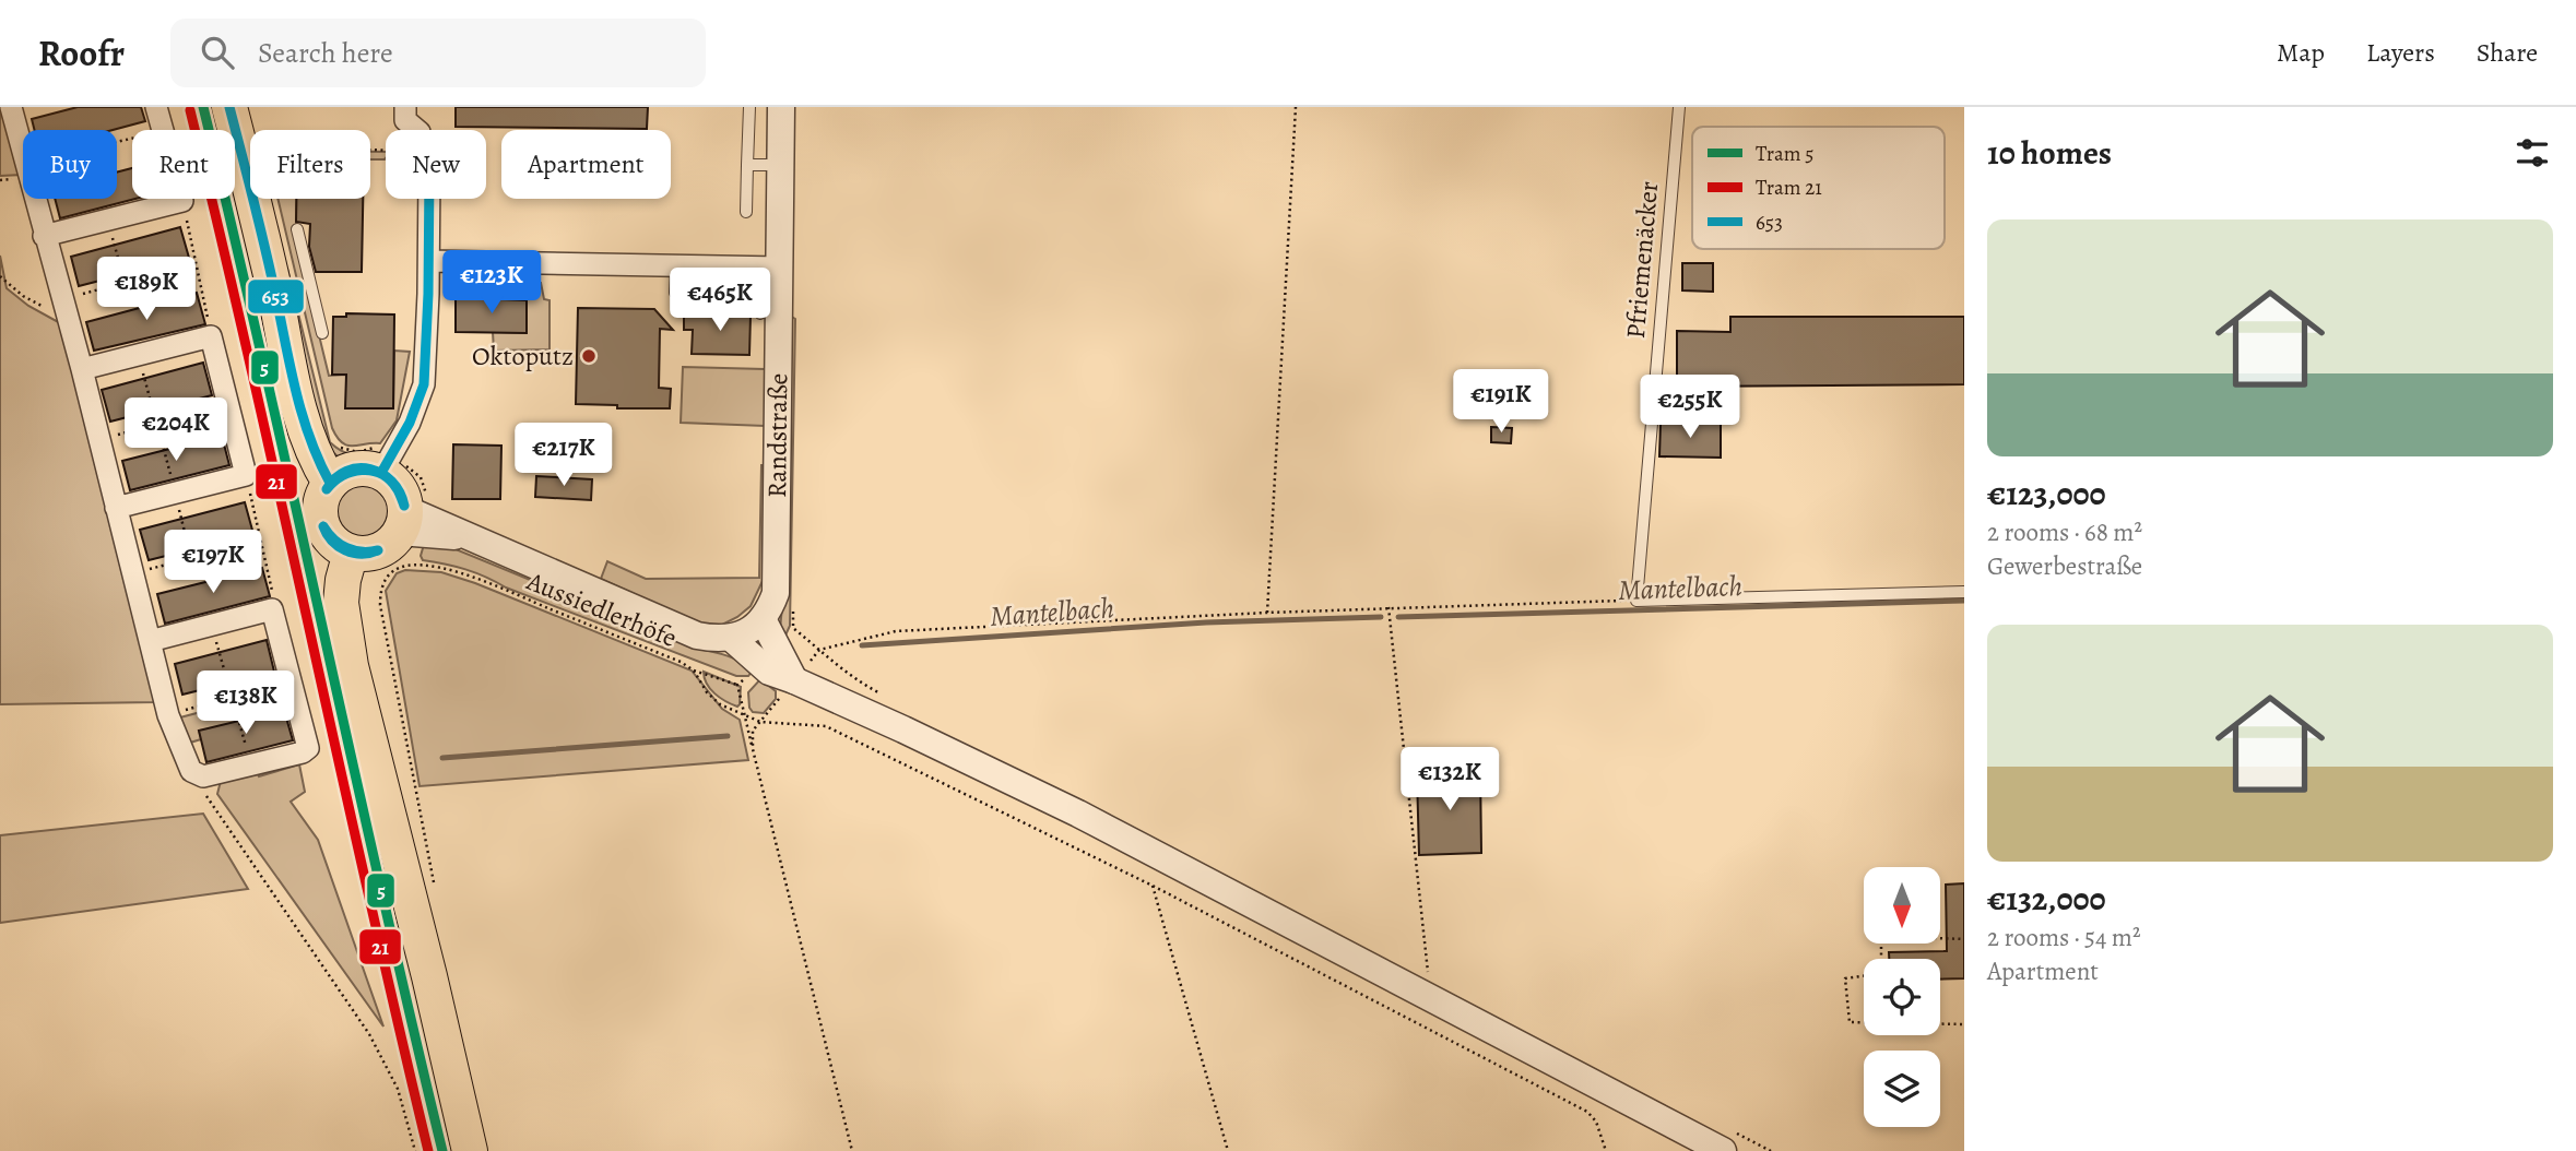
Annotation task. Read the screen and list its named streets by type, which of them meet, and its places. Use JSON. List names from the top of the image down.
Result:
{
  "streets": {
    "street": ["Randstraße"],
    "lane": ["Pfriemenäcker"],
    "path": ["Aussiedlerhöfe"]
  },
  "water": ["Mantelbach"],
  "places": ["Oktoputz"],
  "lines": ["tram line 5", "transit line 653", "tram line 21"],
  "legend": ["Tram 5", "Tram 21", "653"],
  "north": "bottom",
  "page": {
    "header": "Roofr",
    "search": "Search here",
    "nav": ["Map", "Layers", "Share"],
    "heading": "10 homes",
    "chip": [
      "Buy",
      "Rent",
      "Filters",
      "New",
      "Apartment"
    ],
    "list": [
      {
        "name": "€123,000",
        "note": "2 rooms · 68 m² · Gewerbestraße"
      },
      {
        "name": "€132,000",
        "note": "2 rooms · 54 m² · Apartment"
      }
    ],
    "price": [
      "€123K",
      "€189K",
      "€465K",
      "€191K",
      "€255K",
      "€204K",
      "€217K",
      "€197K",
      "€138K",
      "€132K"
    ]
  }
}
